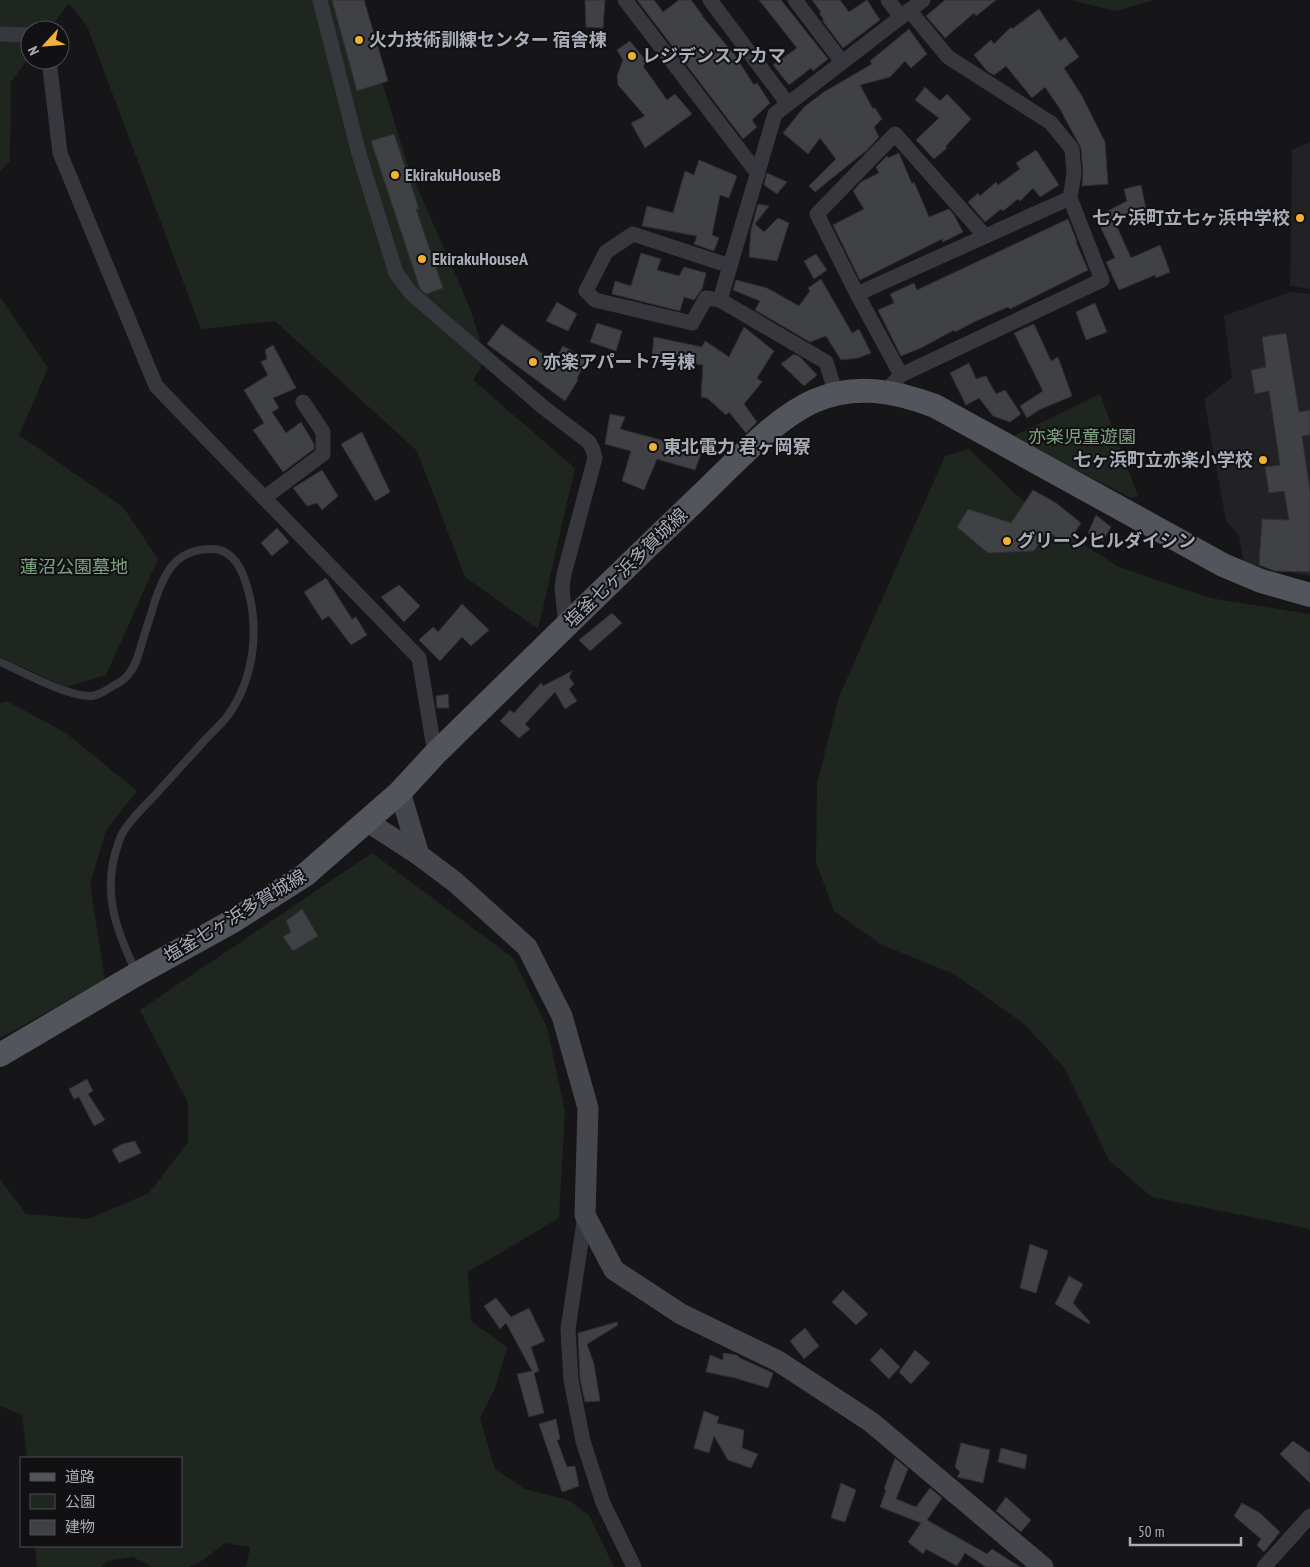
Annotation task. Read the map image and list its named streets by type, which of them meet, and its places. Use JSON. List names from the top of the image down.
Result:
{
  "streets": {
    "main road": ["塩釜七ヶ浜多賀城線"]
  },
  "parks": ["亦楽児童遊園", "蓮沼公園墓地"],
  "places": [
    "火力技術訓練センター 宿舎棟",
    "レジデンスアカマ",
    "EkirakuHouseB",
    "七ヶ浜町立七ヶ浜中学校",
    "EkirakuHouseA",
    "亦楽アパート7号棟",
    "東北電力 君ヶ岡寮",
    "七ヶ浜町立亦楽小学校",
    "グリーンヒルダイシン"
  ],
  "legend": ["道路", "公園", "建物"],
  "scale_bar": "50 m",
  "north": "bottom left"
}
